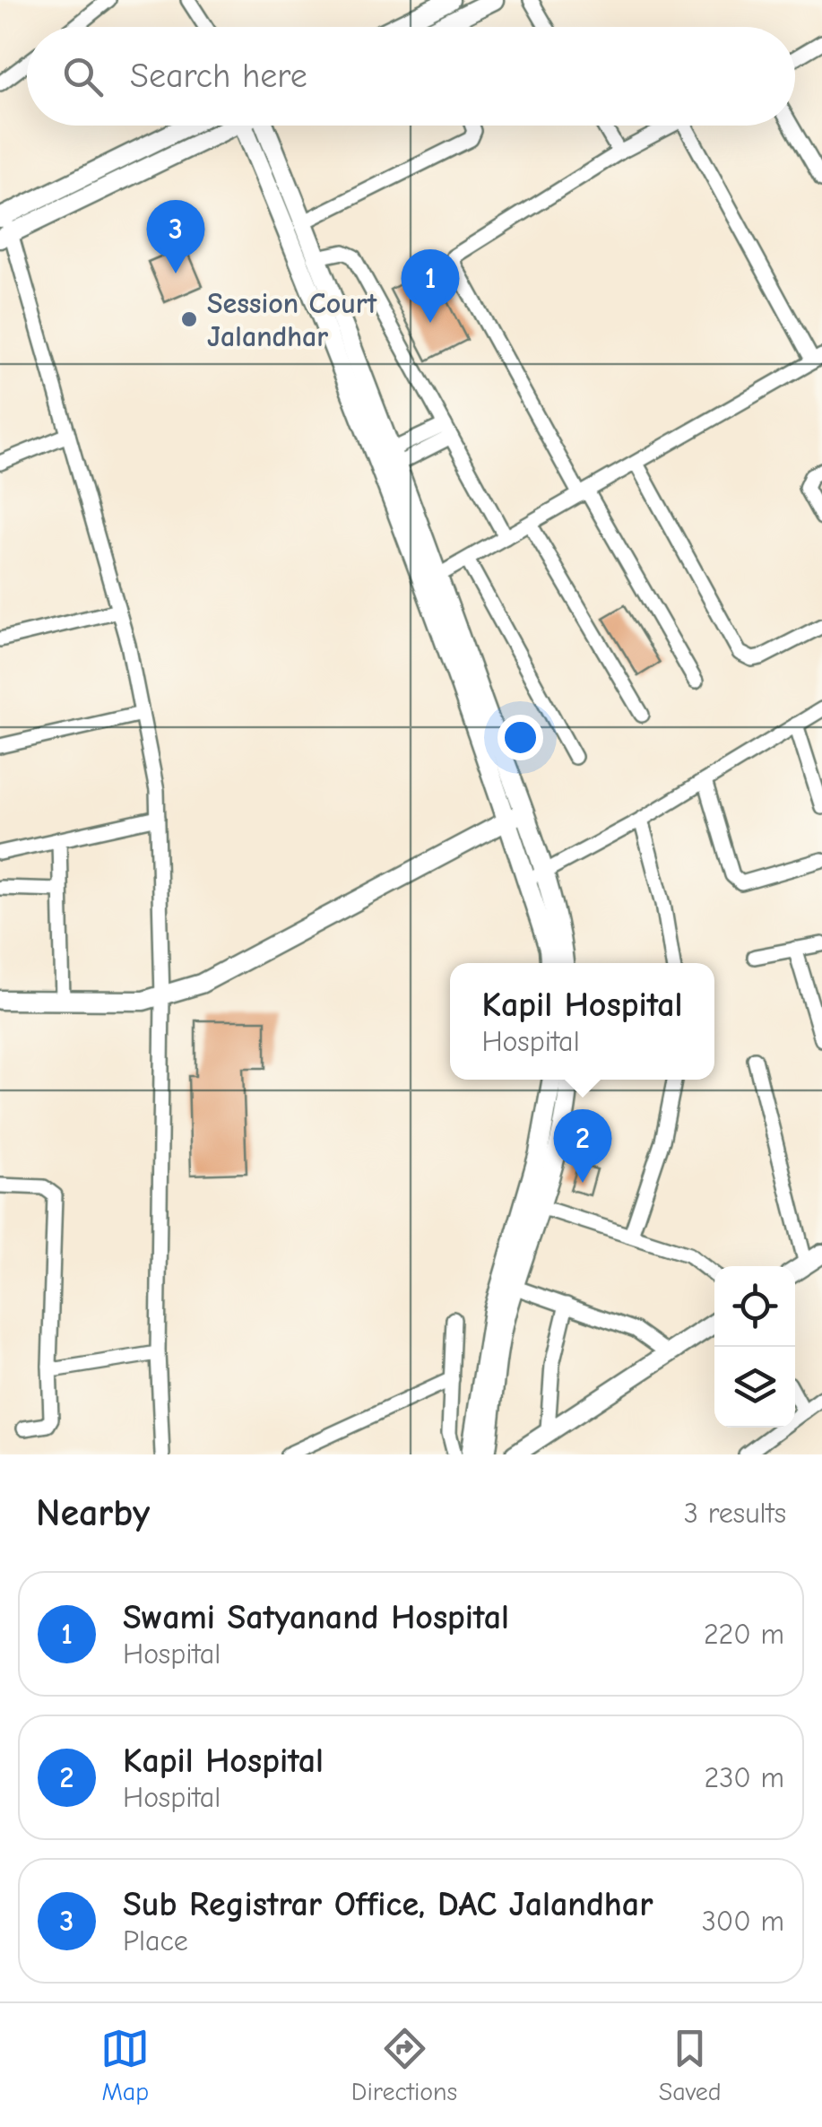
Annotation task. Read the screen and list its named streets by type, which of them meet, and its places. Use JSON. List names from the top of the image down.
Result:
{
  "places": ["Session Court Jalandhar"],
  "page": {
    "search": "Search here",
    "pins": ["3", "1", "2"],
    "popup": ["Kapil Hospital", "Hospital"],
    "heading": ["Nearby", "3 results"],
    "list": [
      {
        "mark": "1",
        "name": "Swami Satyanand Hospital",
        "note": "Hospital",
        "value": "220 m"
      },
      {
        "mark": "2",
        "name": "Kapil Hospital",
        "note": "Hospital",
        "value": "230 m"
      },
      {
        "mark": "3",
        "name": "Sub Registrar Office, DAC Jalandhar",
        "note": "Place",
        "value": "300 m"
      }
    ],
    "nav": ["Map", "Directions", "Saved"]
  }
}
